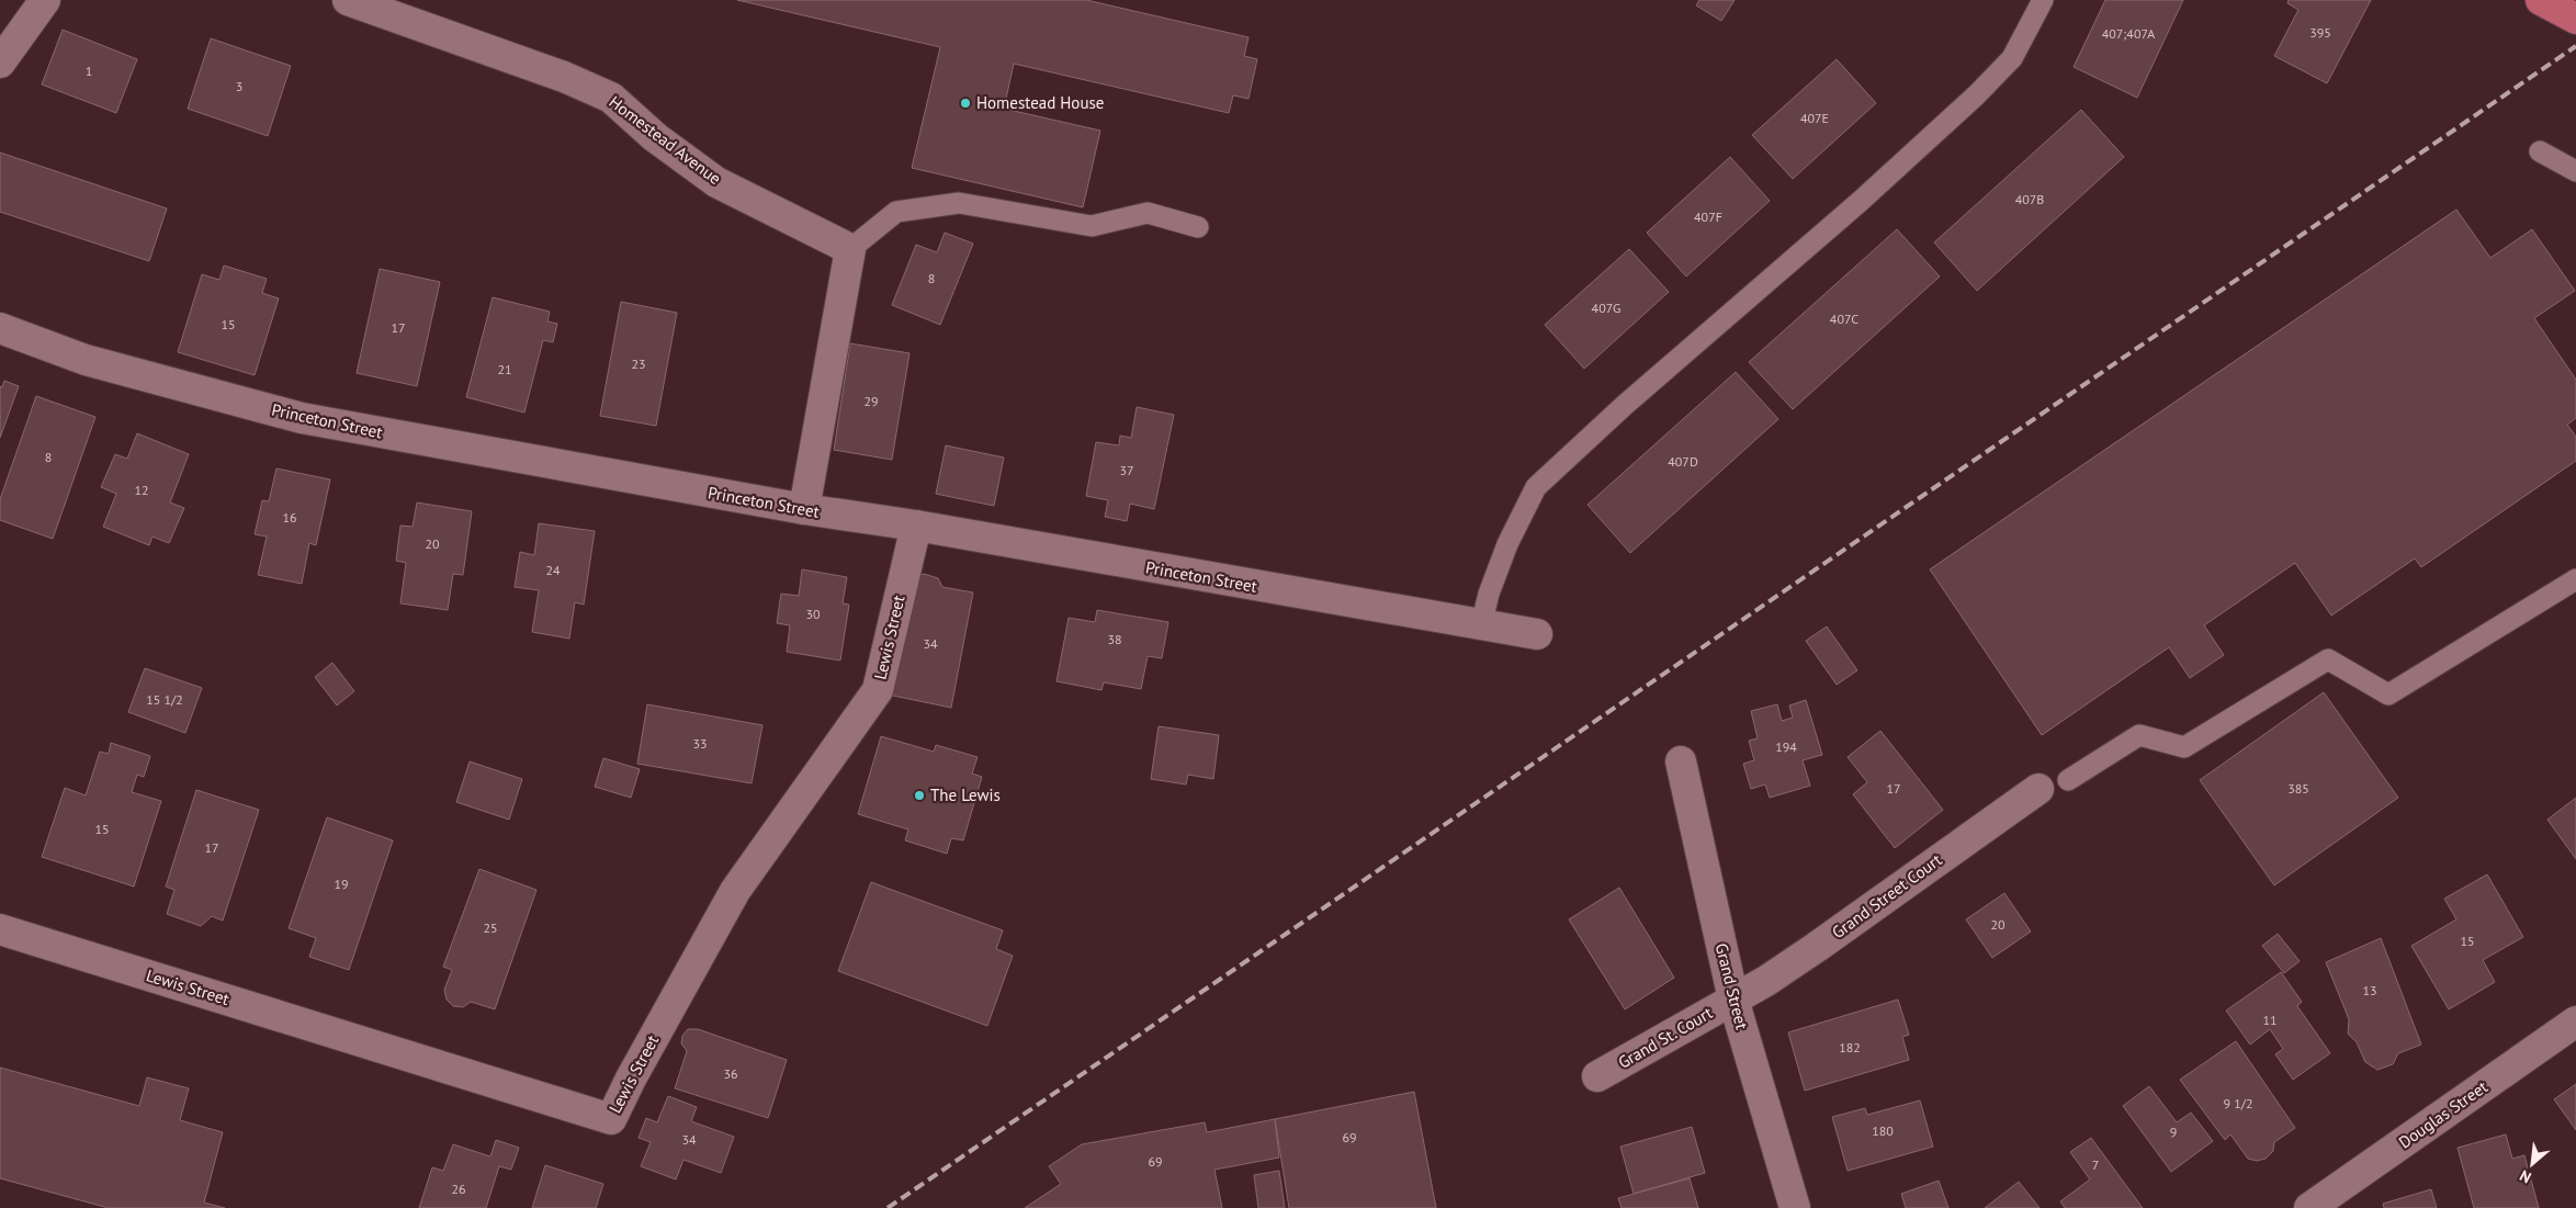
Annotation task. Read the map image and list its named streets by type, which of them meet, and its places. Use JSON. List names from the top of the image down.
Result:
{
  "streets": {
    "street": [
      "Homestead Avenue",
      "Princeton Street",
      "Lewis Street",
      "Grand Street Court",
      "Grand Street",
      "Grand St. Court",
      "Douglas Street"
    ]
  },
  "crossings": [
    ["Princeton Street", "Lewis Street"],
    ["Grand Street Court", "Grand Street"],
    ["Grand Street Court", "Grand St. Court"],
    ["Grand Street", "Grand St. Court"]
  ],
  "places": ["Homestead House", "The Lewis"],
  "house_numbers": [
    "395",
    "407;407A",
    "1",
    "3",
    "407E",
    "407B",
    "407F",
    "8",
    "407G",
    "407C",
    "15",
    "17",
    "23",
    "21",
    "29",
    "8",
    "407D",
    "37",
    "12",
    "16",
    "20",
    "24",
    "30",
    "38",
    "34",
    "15 1/2",
    "33",
    "194",
    "17",
    "385",
    "15",
    "17",
    "19",
    "20",
    "25",
    "15",
    "13",
    "11",
    "182",
    "36",
    "9 1/2",
    "180",
    "9",
    "69",
    "34",
    "69",
    "7",
    "26"
  ],
  "north": "bottom left"
}
